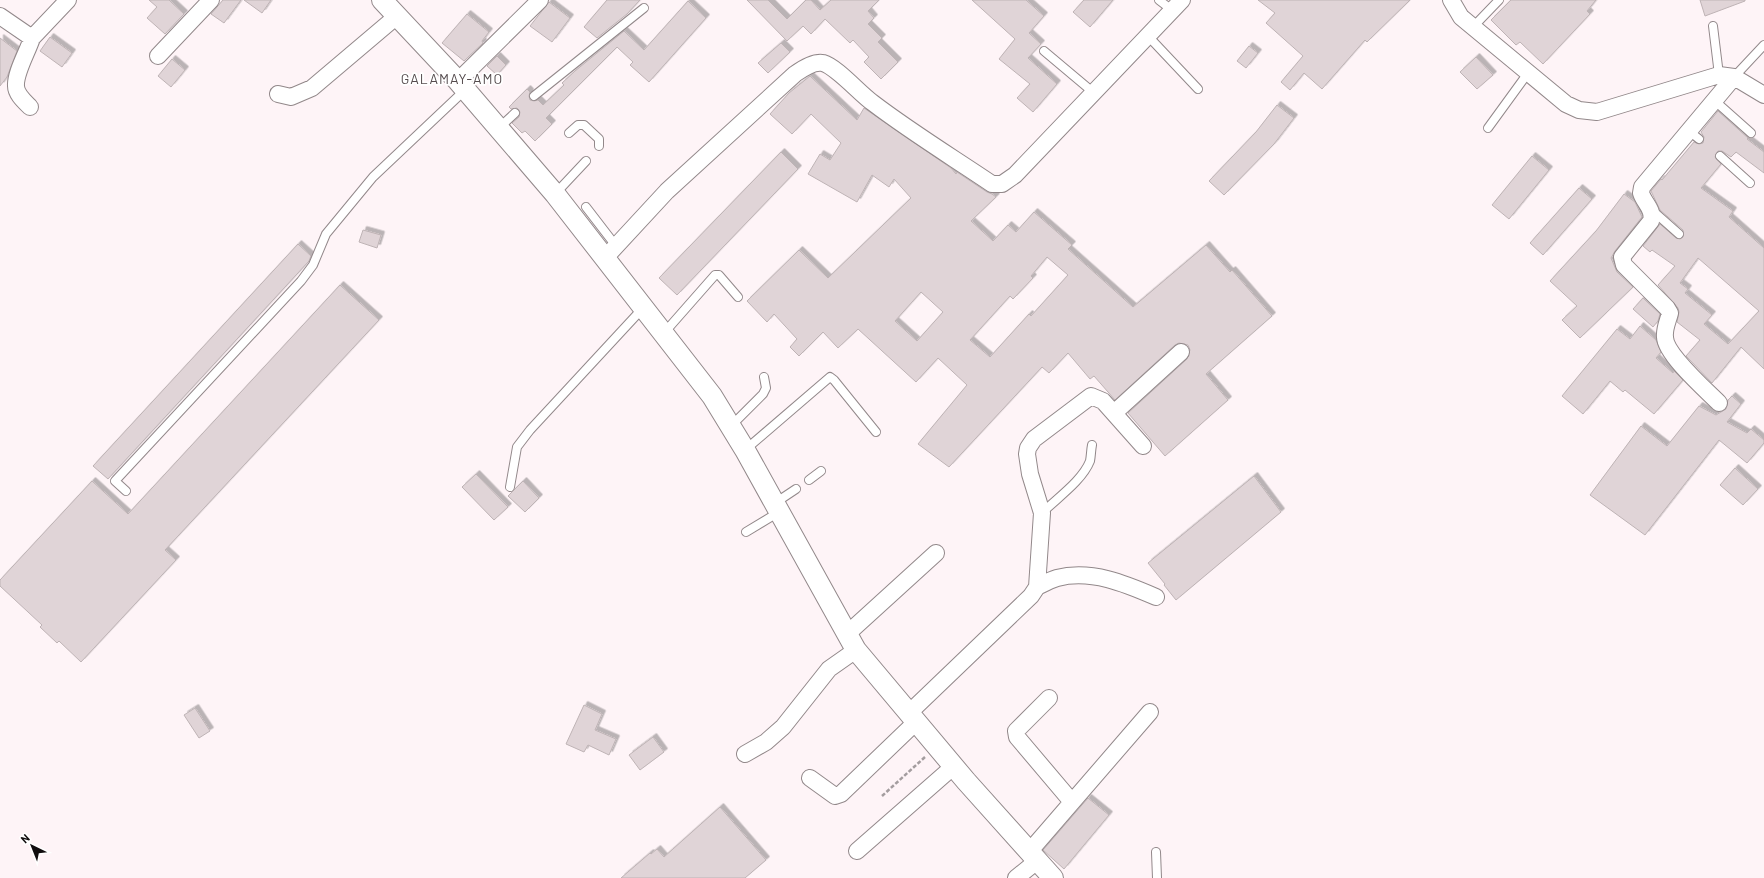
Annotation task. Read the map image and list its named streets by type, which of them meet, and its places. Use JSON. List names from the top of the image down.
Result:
{
  "districts": ["GALAMAY-AMO"],
  "north": "top left"
}
